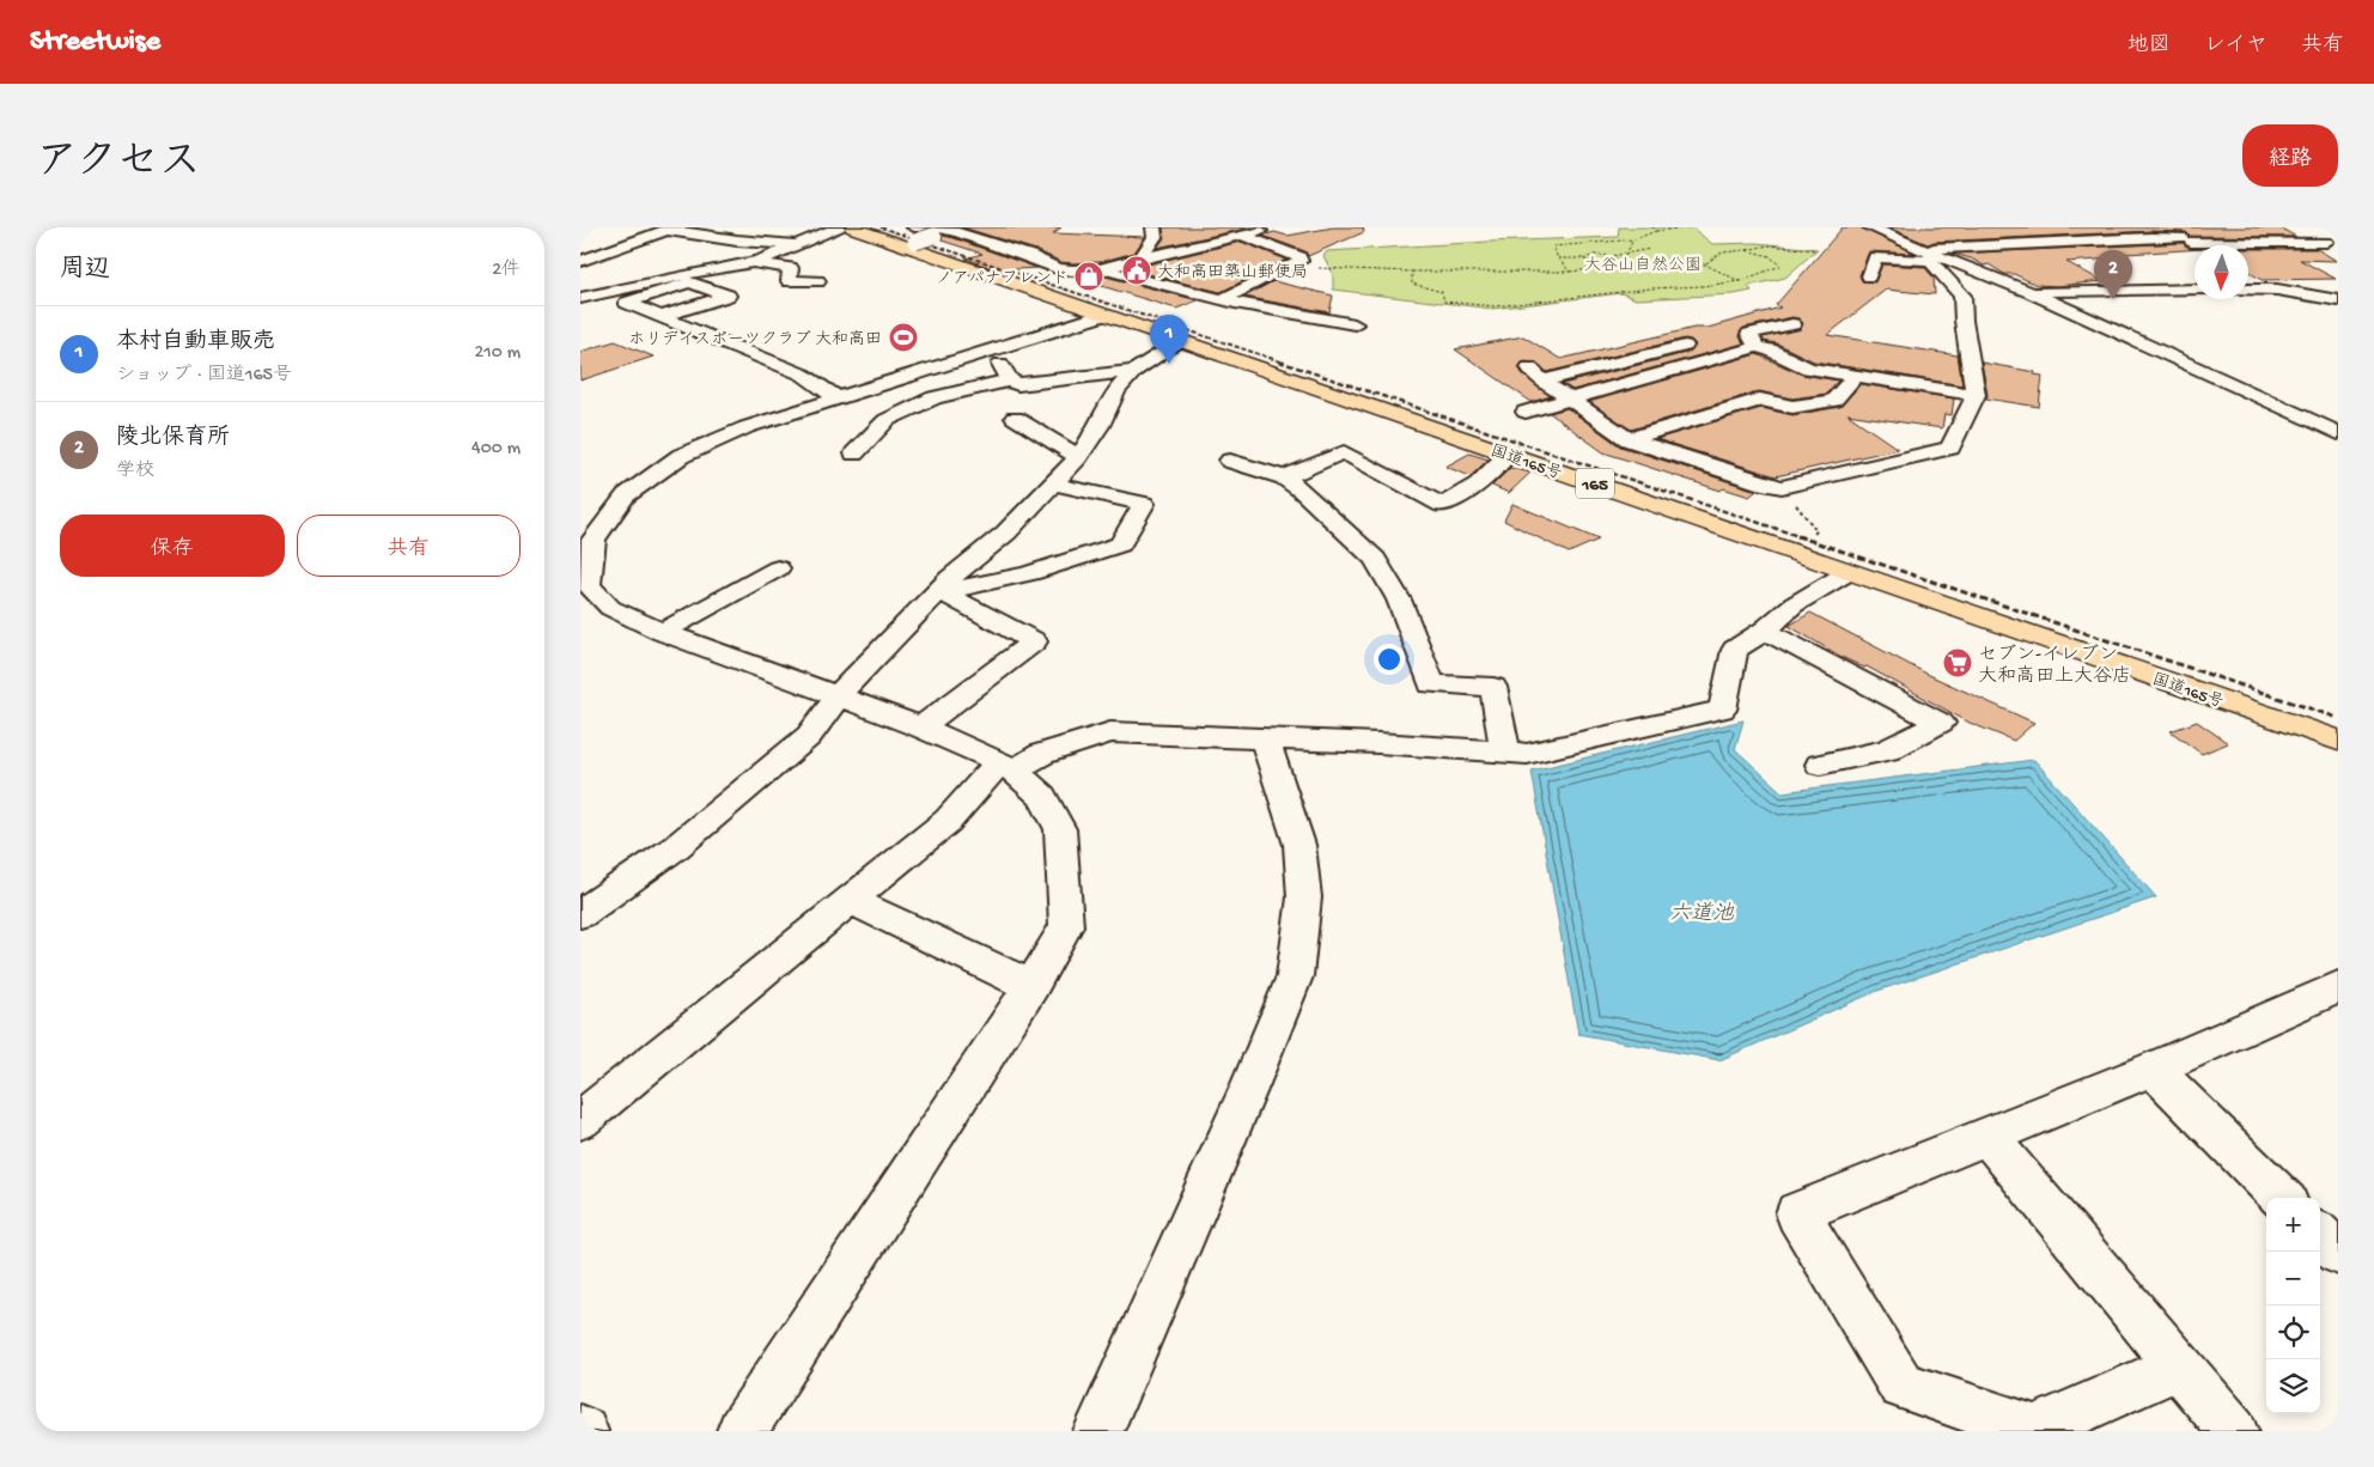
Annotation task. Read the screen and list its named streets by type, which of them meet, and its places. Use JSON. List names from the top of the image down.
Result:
{
  "streets": {
    "highway": ["国道165号", "165"]
  },
  "water": ["六道池"],
  "parks": ["大谷山自然公園"],
  "places": {
    "public building": ["大和高田築山郵便局"],
    "shop": ["ノアパナフレンド"],
    "sports": ["ホリデイスポーツクラブ 大和高田"],
    "supermarket": ["セブン-イレブン 大和高田上大谷店"]
  },
  "north": "bottom",
  "page": {
    "header": "Streetwise",
    "nav": ["地図", "レイヤ", "共有"],
    "title": "アクセス",
    "buttons": [
      "経路",
      ["保存", "共有"]
    ],
    "heading": ["周辺", "2件"],
    "pins": ["2", "1"],
    "list": [
      {
        "mark": "1",
        "name": "本村自動車販売",
        "note": "ショップ · 国道165号",
        "value": "210 m"
      },
      {
        "mark": "2",
        "name": "陵北保育所",
        "note": "学校",
        "value": "400 m"
      }
    ],
    "map_buttons": ["+", "−"]
  }
}
